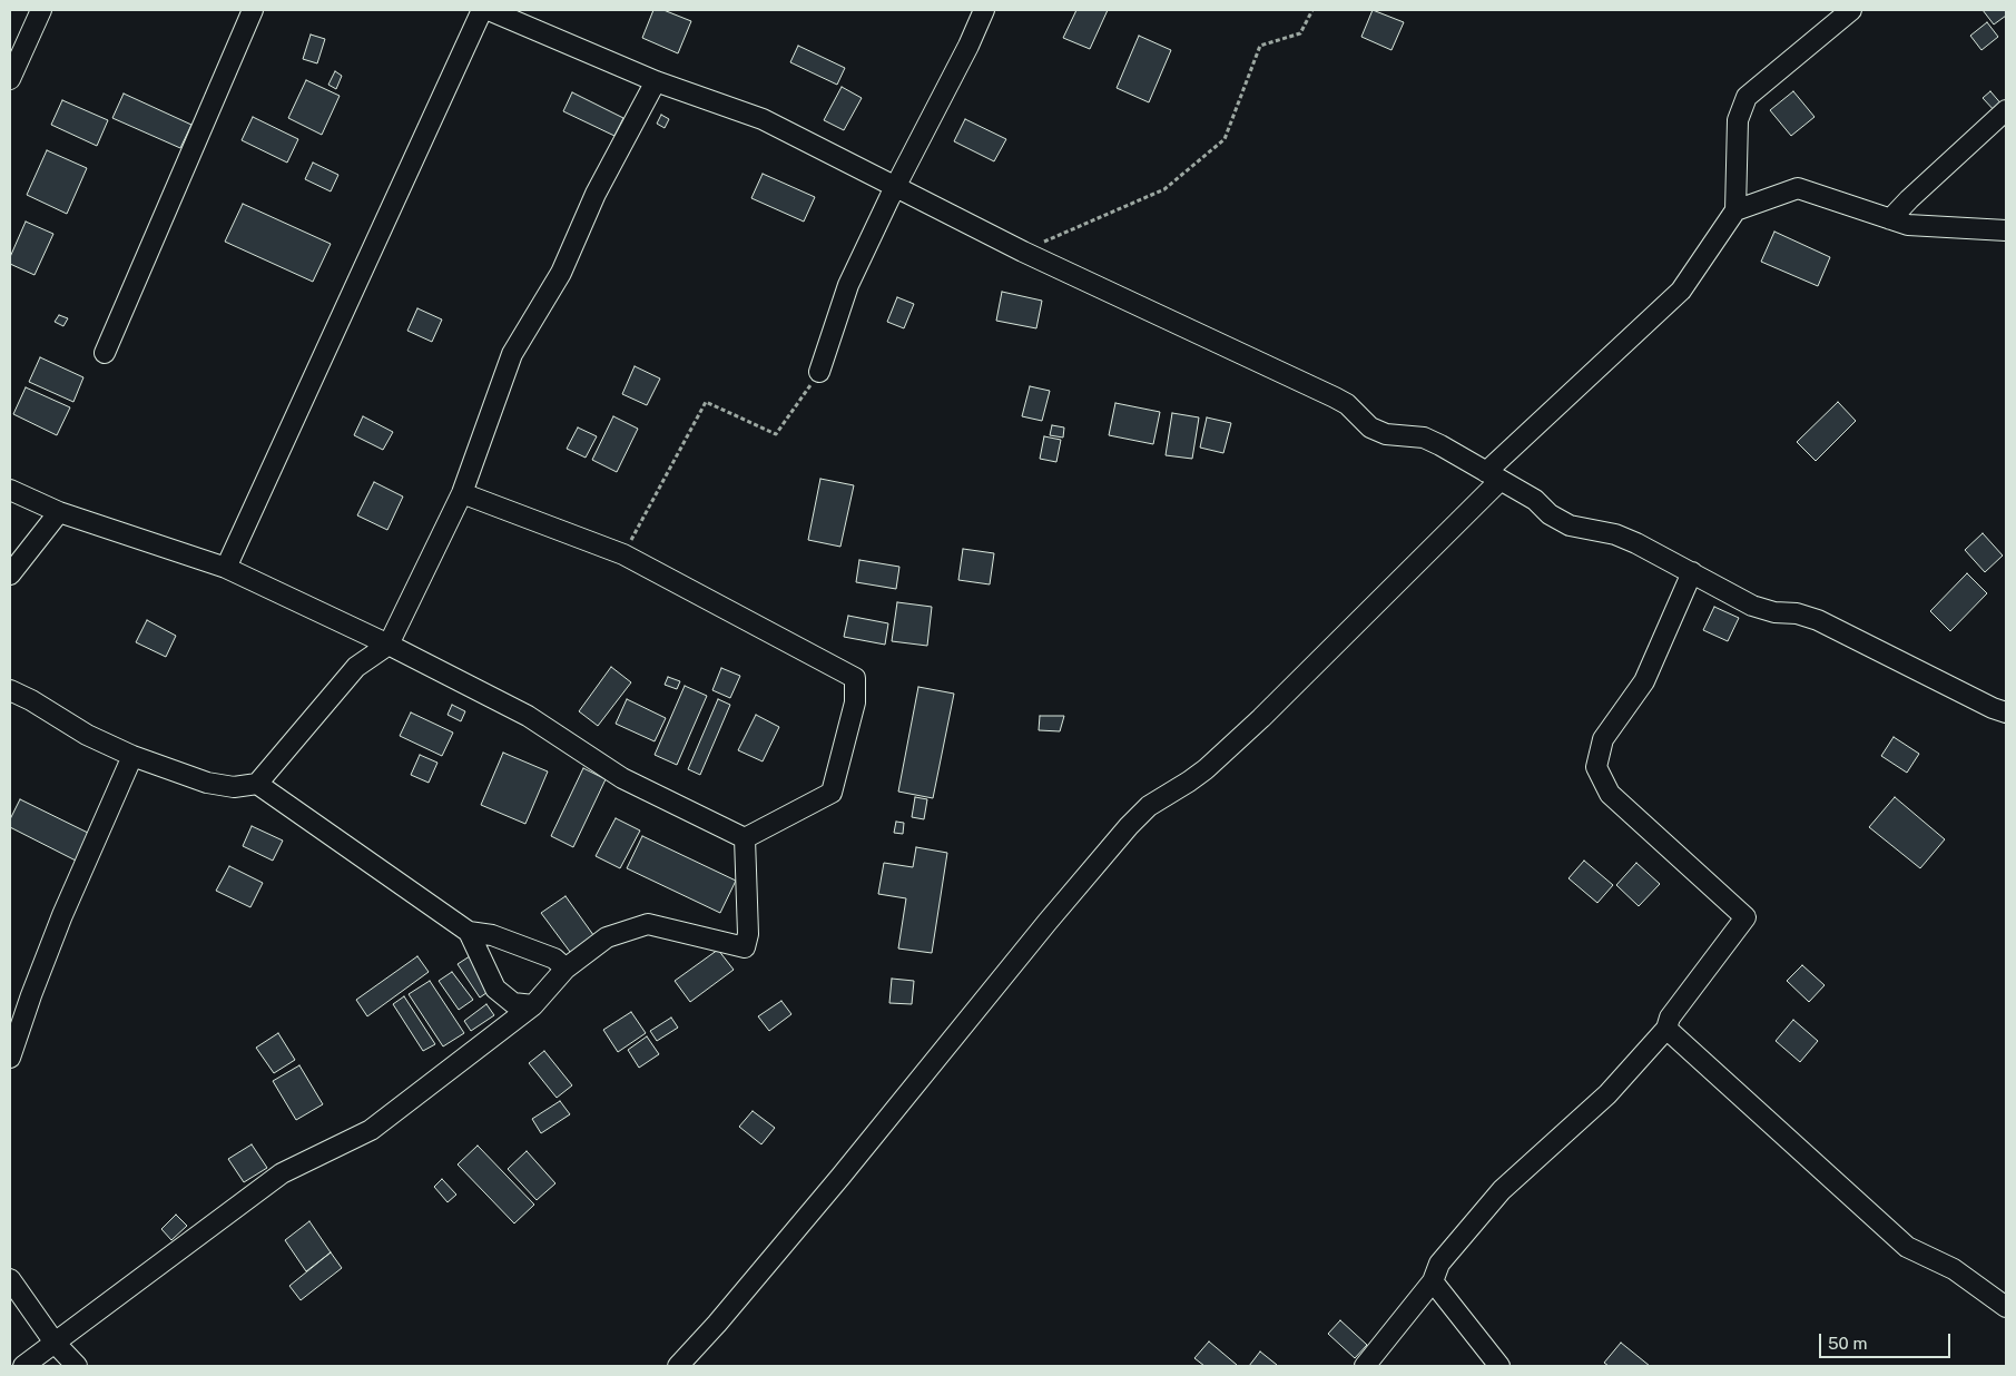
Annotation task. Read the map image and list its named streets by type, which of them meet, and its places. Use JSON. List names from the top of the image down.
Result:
{
  "scale_bar": "50 m"
}
